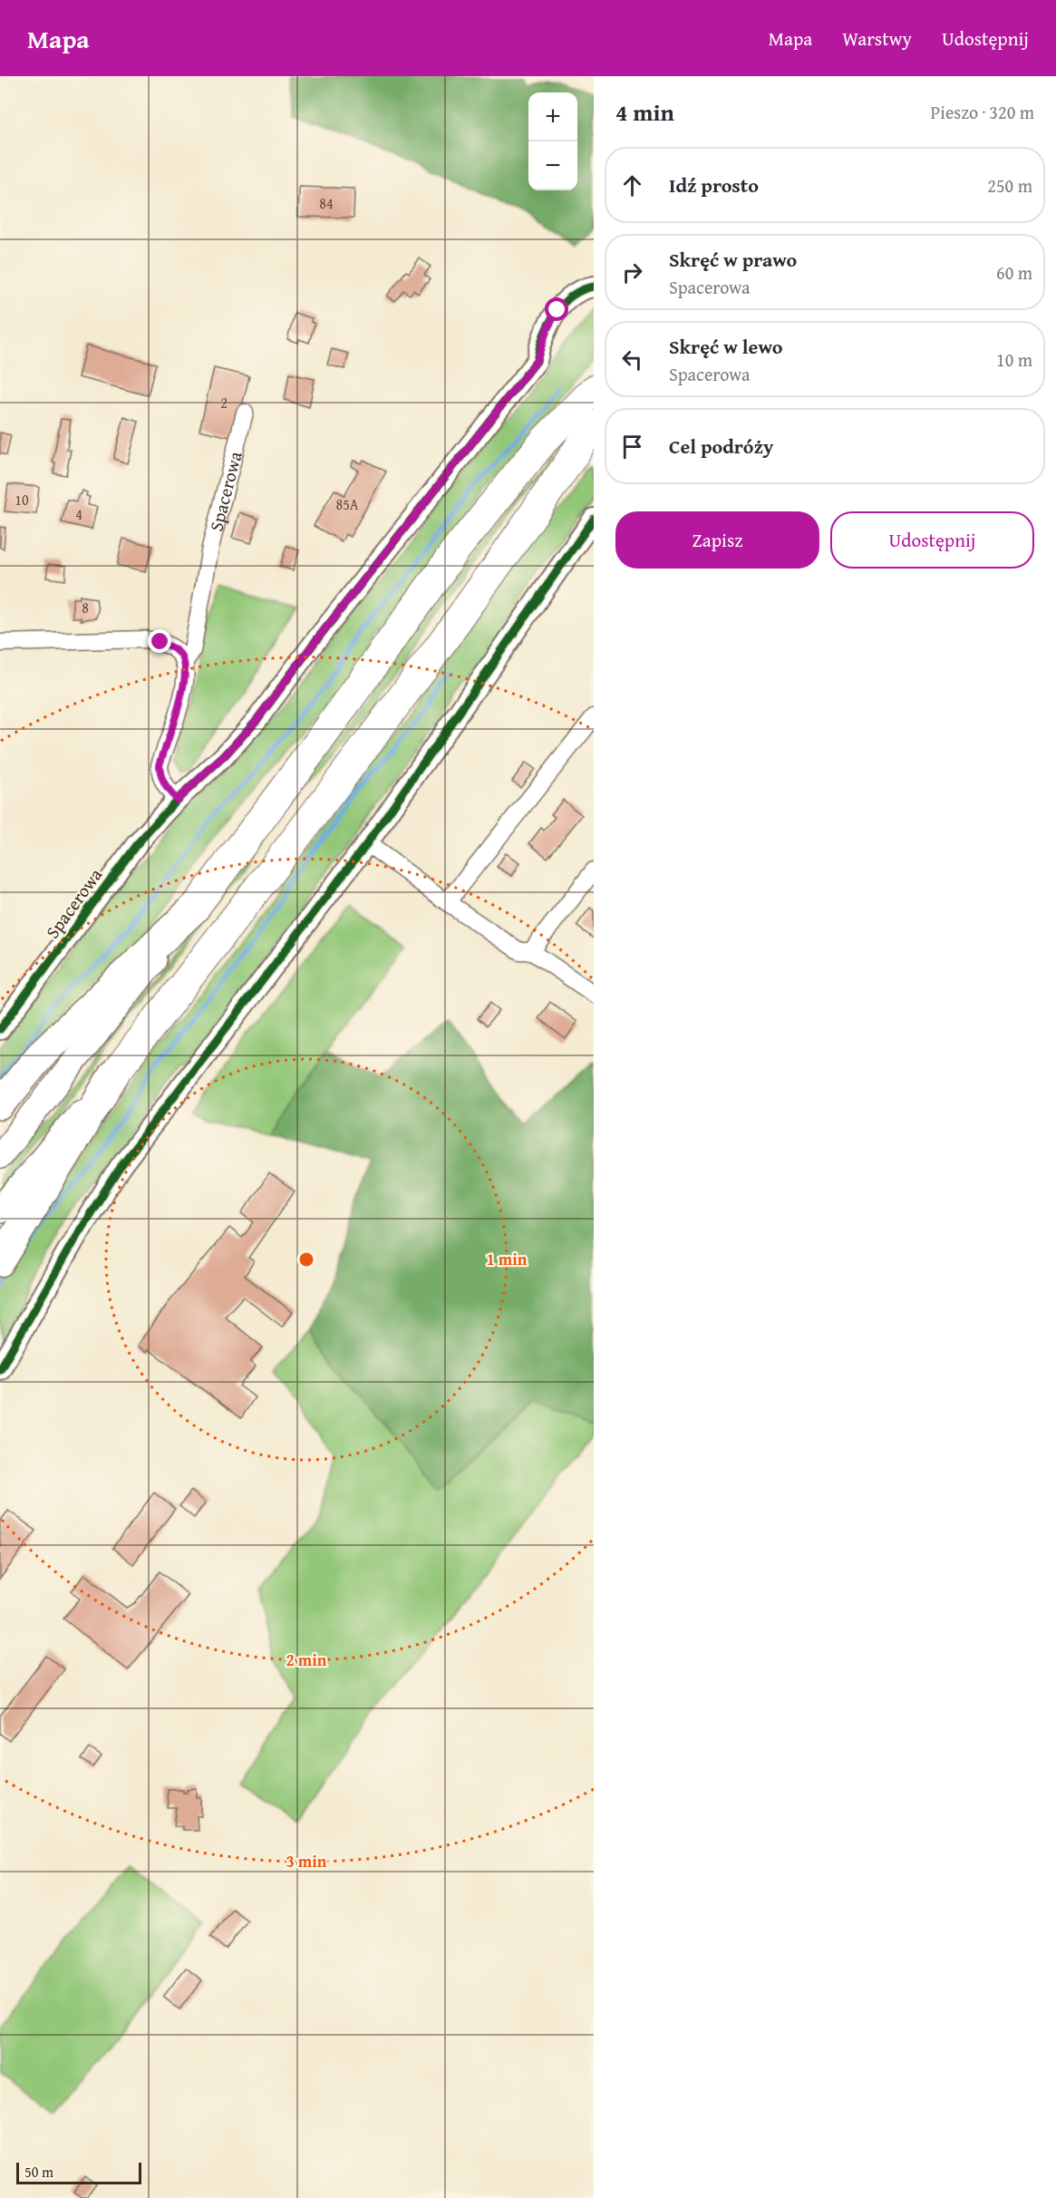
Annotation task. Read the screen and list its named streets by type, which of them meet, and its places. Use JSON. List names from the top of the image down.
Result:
{
  "streets": {
    "street": ["Spacerowa"]
  },
  "house_numbers": [
    "84",
    "2",
    "10",
    "85A",
    "4",
    "8"
  ],
  "scale_bar": "50 m",
  "page": {
    "header": "Mapa",
    "nav": ["Mapa", "Warstwy", "Udostępnij"],
    "heading": ["4 min", "Pieszo · 320 m"],
    "map_buttons": ["+", "−"],
    "list": [
      ["Idź prosto", "250 m"],
      ["Skręć w prawo", "Spacerowa", "60 m"],
      ["Skręć w lewo", "Spacerowa", "10 m"],
      "Cel podróży"
    ],
    "buttons": ["Zapisz", "Udostępnij"],
    "scale": "50 m"
  },
  "rings": ["1 min", "2 min", "3 min"]
}
